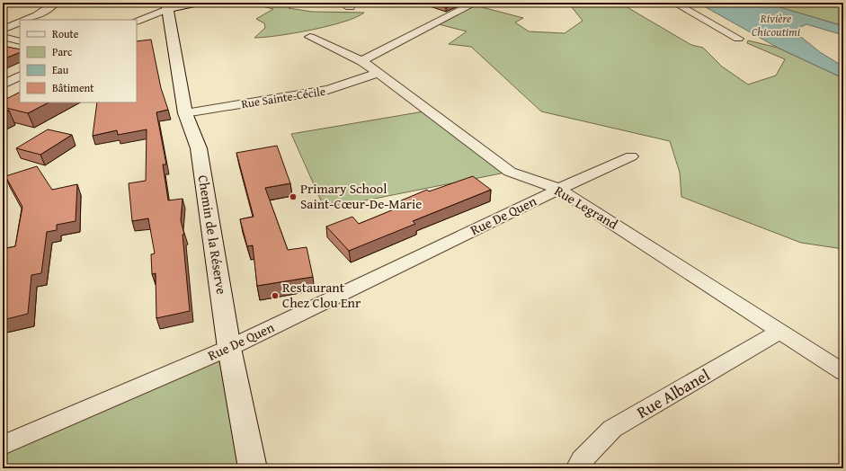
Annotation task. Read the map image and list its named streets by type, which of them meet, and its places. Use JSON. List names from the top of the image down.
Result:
{
  "streets": {
    "street": [
      "Rue Sainte-Cécile",
      "Rue Legrand",
      "Rue De Quen",
      "Chemin de la Réserve",
      "Rue Albanel"
    ]
  },
  "crossings": [
    ["Rue Sainte-Cécile", "Rue Legrand"],
    ["Rue Sainte-Cécile", "Chemin de la Réserve"],
    ["Rue Legrand", "Rue De Quen"],
    ["Rue Legrand", "Rue Albanel"],
    ["Rue De Quen", "Chemin de la Réserve"]
  ],
  "water": ["Rivière Chicoutimi"],
  "places": ["Primary School Saint-Cœur-De-Marie", "Restaurant Chez Clou Enr"],
  "legend": [
    "Route",
    "Parc",
    "Eau",
    "Bâtiment"
  ]
}
